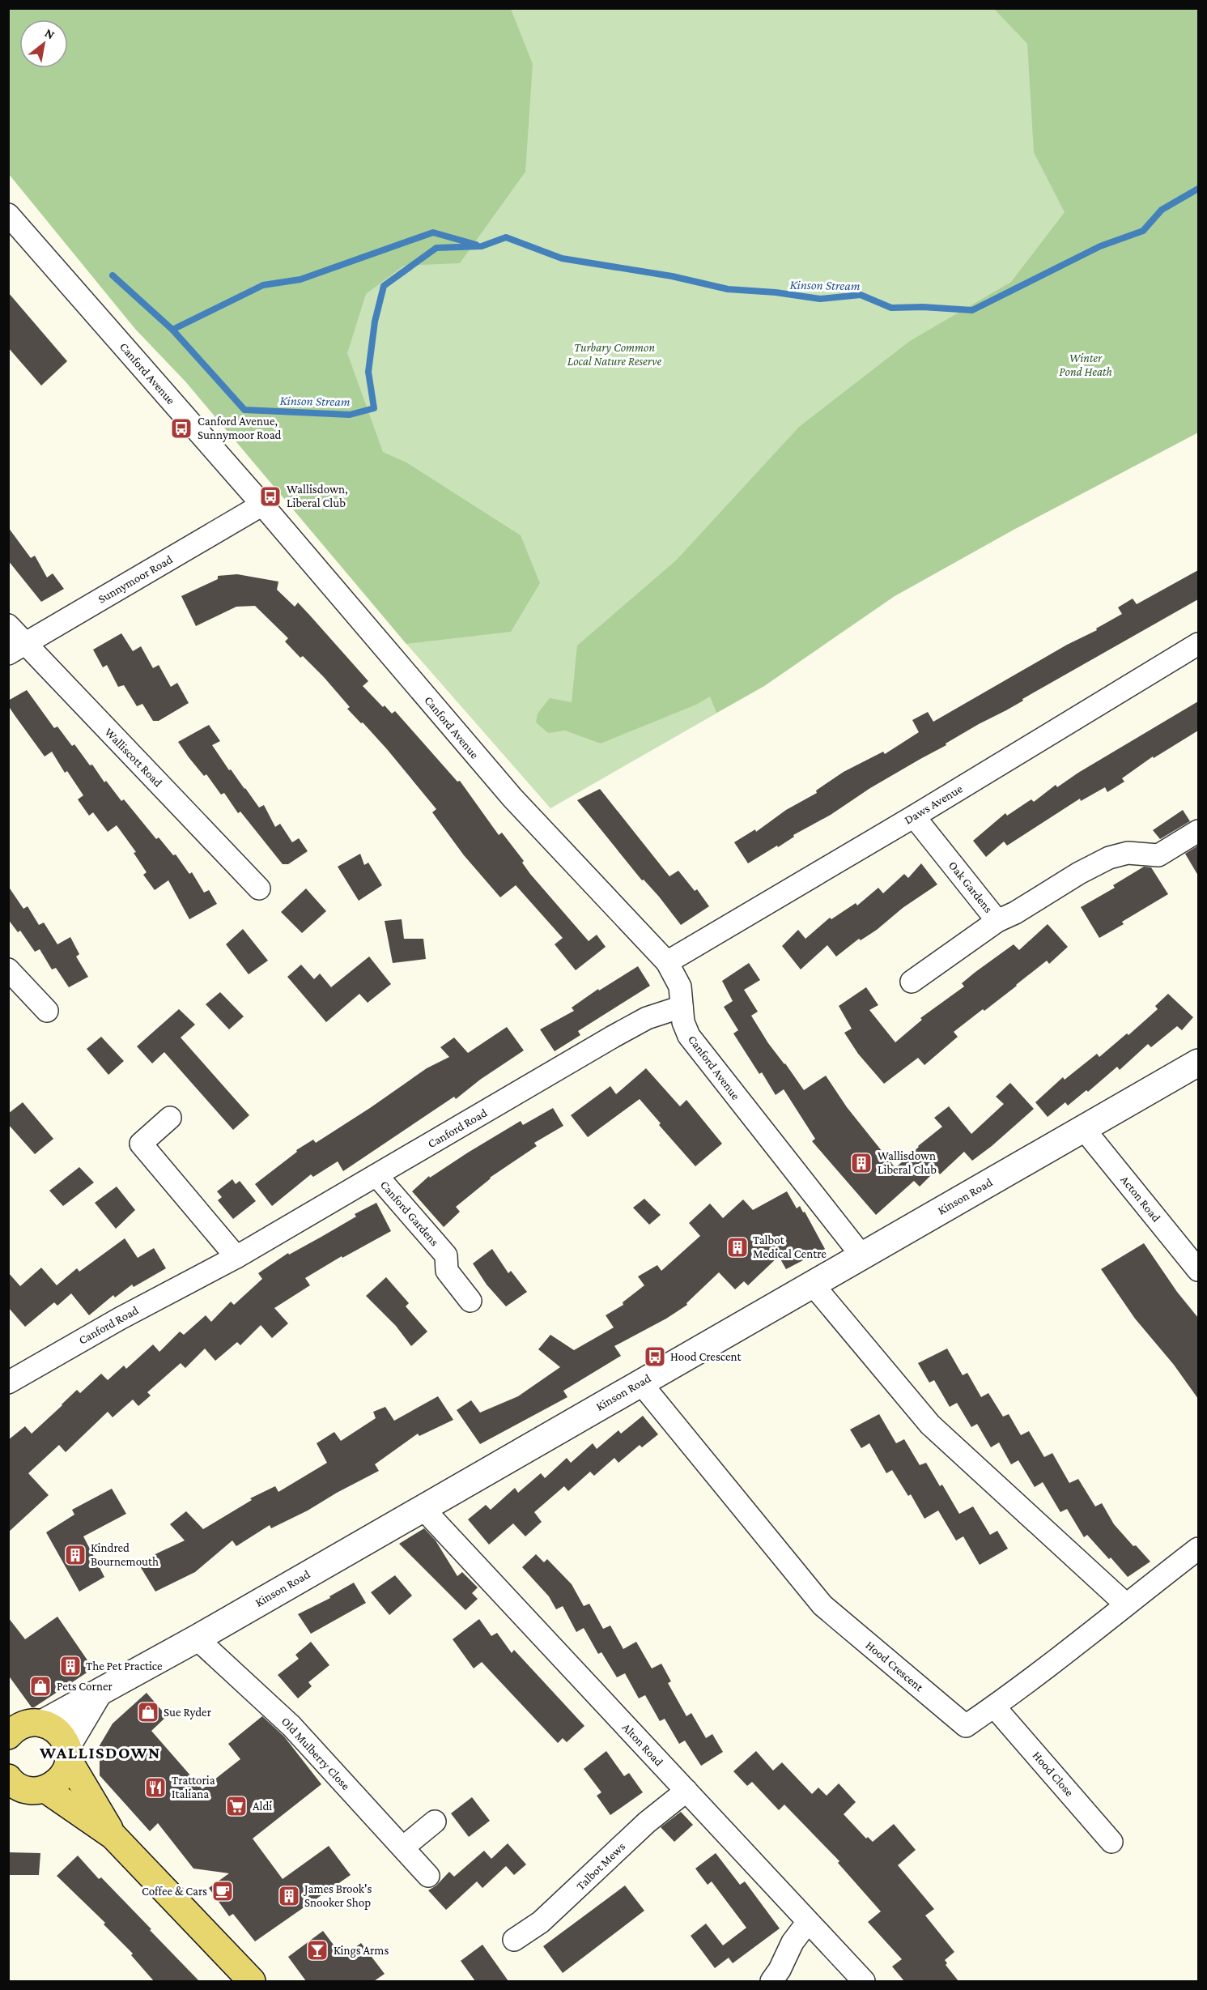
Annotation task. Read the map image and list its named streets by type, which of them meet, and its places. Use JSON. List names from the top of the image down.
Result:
{
  "streets": {
    "street": [
      "Canford Avenue",
      "Sunnymoor Road",
      "Walliscott Road",
      "Daws Avenue",
      "Oak Gardens",
      "Canford Road",
      "Kinson Road",
      "Acton Road",
      "Canford Gardens",
      "Hood Crescent",
      "Alton Road",
      "Old Mulberry Close",
      "Hood Close",
      "Talbot Mews"
    ]
  },
  "crossings": [
    ["Canford Avenue", "Sunnymoor Road"],
    ["Canford Avenue", "Daws Avenue"],
    ["Canford Avenue", "Canford Road"],
    ["Canford Avenue", "Kinson Road"],
    ["Sunnymoor Road", "Walliscott Road"],
    ["Daws Avenue", "Oak Gardens"],
    ["Canford Road", "Canford Gardens"],
    ["Kinson Road", "Acton Road"],
    ["Kinson Road", "Hood Crescent"],
    ["Kinson Road", "Alton Road"],
    ["Kinson Road", "Old Mulberry Close"],
    ["Hood Crescent", "Hood Close"],
    ["Alton Road", "Talbot Mews"]
  ],
  "districts": ["WALLISDOWN"],
  "water": ["Kinson Stream"],
  "parks": ["Turbary Common Local Nature Reserve", "Winter Pond Heath"],
  "places": {
    "bus stop": ["Canford Avenue, Sunnymoor Road", "Wallisdown, Liberal Club", "Hood Crescent"],
    "building": [
      "Wallisdown Liberal Club",
      "Talbot Medical Centre",
      "Kindred Bournemouth",
      "The Pet Practice",
      "James Brook's Snooker Shop"
    ],
    "shop": ["Pets Corner", "Sue Ryder"],
    "restaurant": ["Trattoria Italiana"],
    "supermarket": ["Aldi"],
    "cafe": ["Coffee & Cars"],
    "bar": ["Kings Arms"]
  },
  "north": "top right"
}
